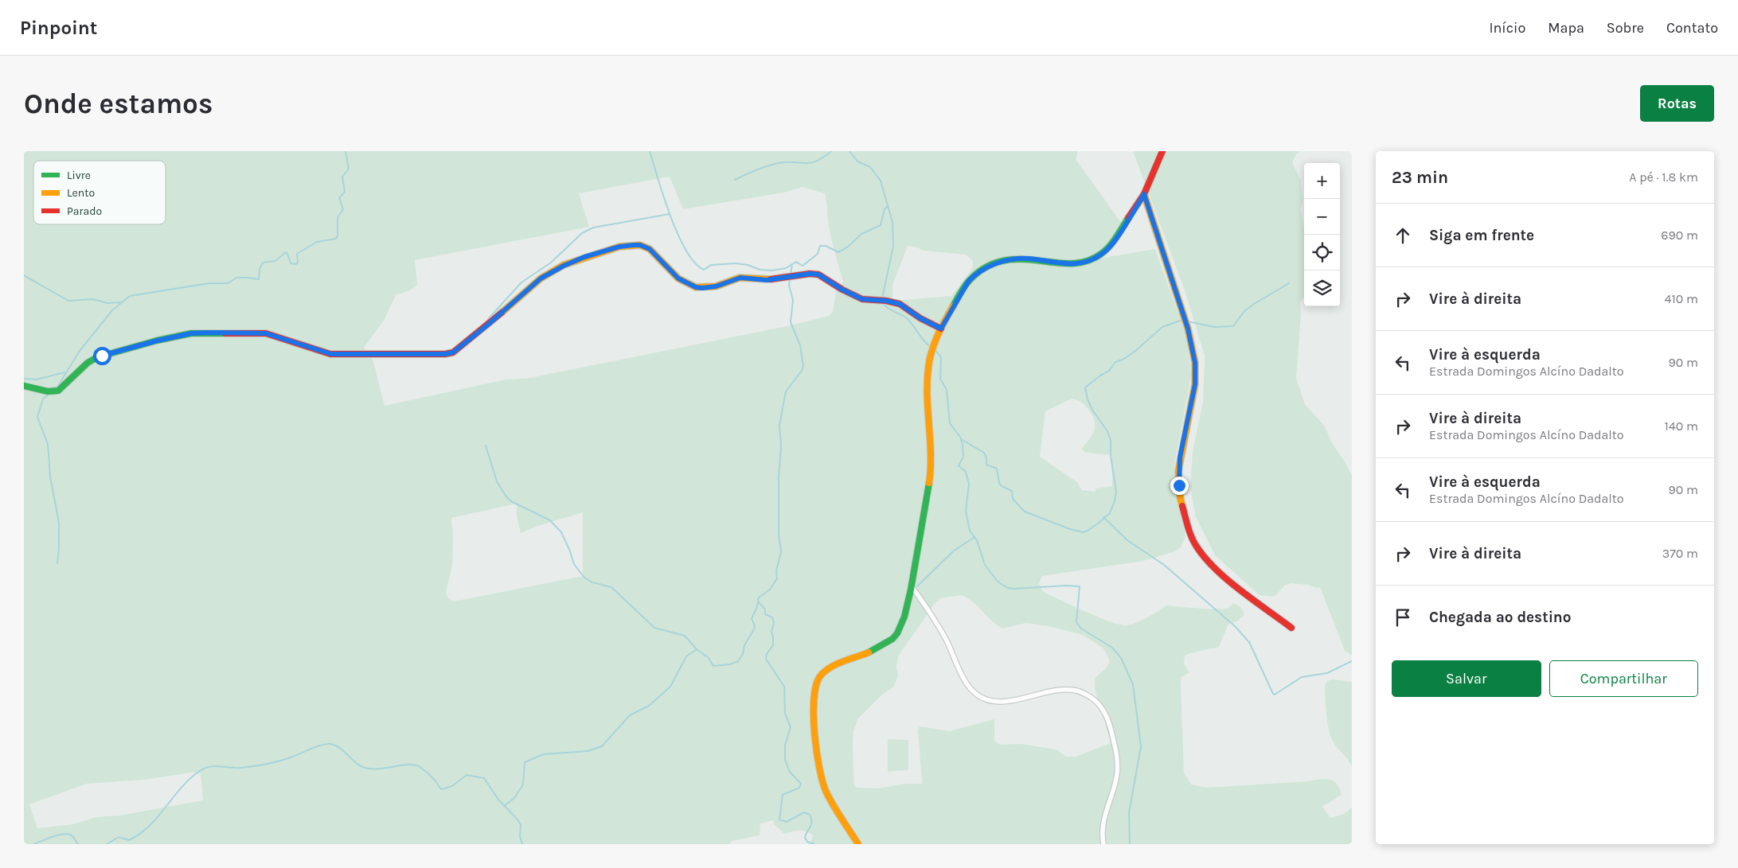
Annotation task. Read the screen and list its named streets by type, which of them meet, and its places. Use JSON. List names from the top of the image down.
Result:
{
  "legend": ["Livre", "Lento", "Parado"],
  "page": {
    "header": "Pinpoint",
    "nav": [
      "Início",
      "Mapa",
      "Sobre",
      "Contato"
    ],
    "buttons": [
      "Rotas",
      ["Salvar", "Compartilhar"]
    ],
    "title": "Onde estamos",
    "heading": ["23 min", "A pé · 1.8 km"],
    "map_buttons": ["+", "−"],
    "list": [
      ["Siga em frente", "690 m"],
      ["Vire à direita", "410 m"],
      ["Vire à esquerda", "Estrada Domingos Alcíno Dadalto", "90 m"],
      ["Vire à direita", "Estrada Domingos Alcíno Dadalto", "140 m"],
      ["Vire à esquerda", "Estrada Domingos Alcíno Dadalto", "90 m"],
      ["Vire à direita", "370 m"],
      "Chegada ao destino"
    ]
  }
}
